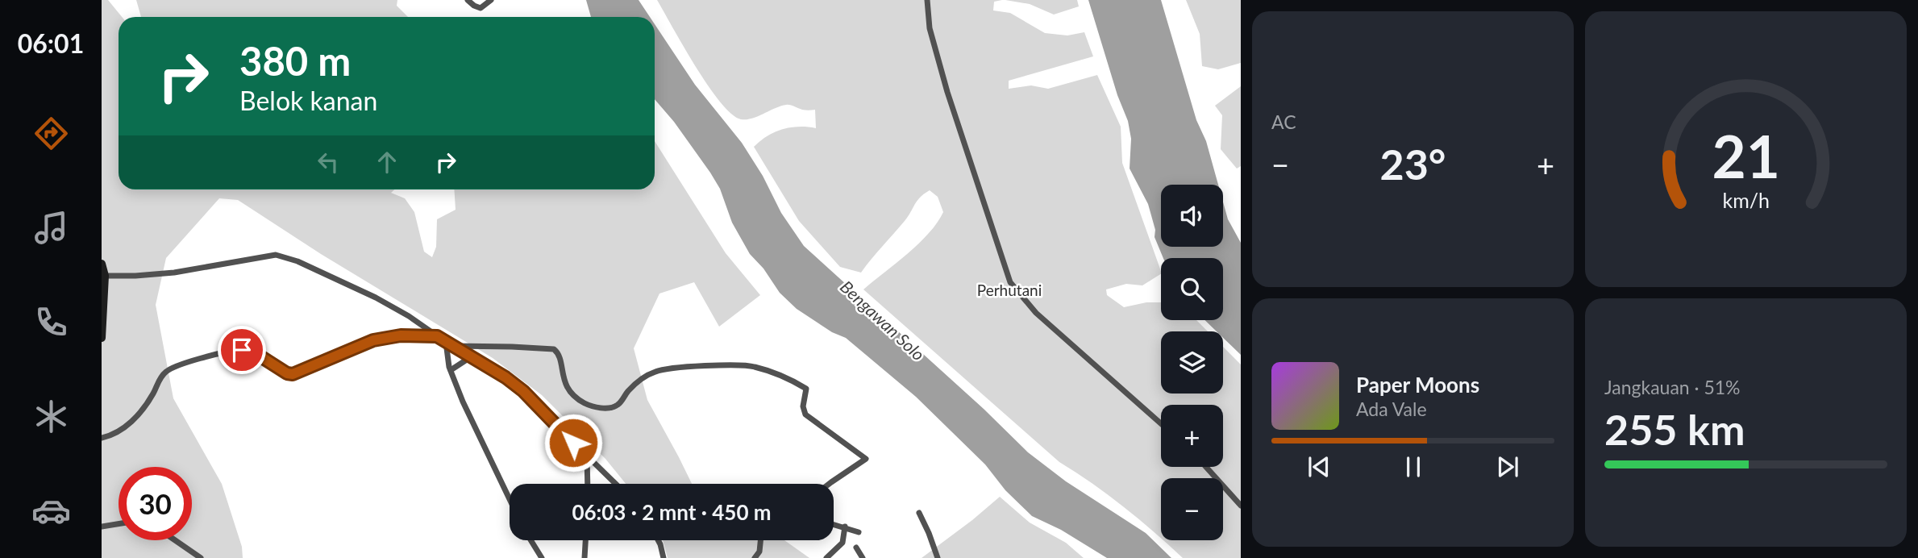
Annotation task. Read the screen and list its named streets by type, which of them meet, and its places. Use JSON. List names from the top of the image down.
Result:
{
  "water": ["Bengawan Solo"],
  "parks": ["Perhutani"],
  "page": {
    "tabs": "06:01",
    "tile": [
      "AC",
      ["Jangkauan · 51%", "255 km"]
    ],
    "turn": ["380 m", "Belok kanan"],
    "heat": ["−", "23°", "+"],
    "map_buttons": ["+", "−"],
    "song": ["Paper Moons", "Ada Vale"],
    "limit": "30",
    "trip": "06:03 · 2 mnt · 450 m",
    "gauge": ["21", "km/h"]
  }
}
